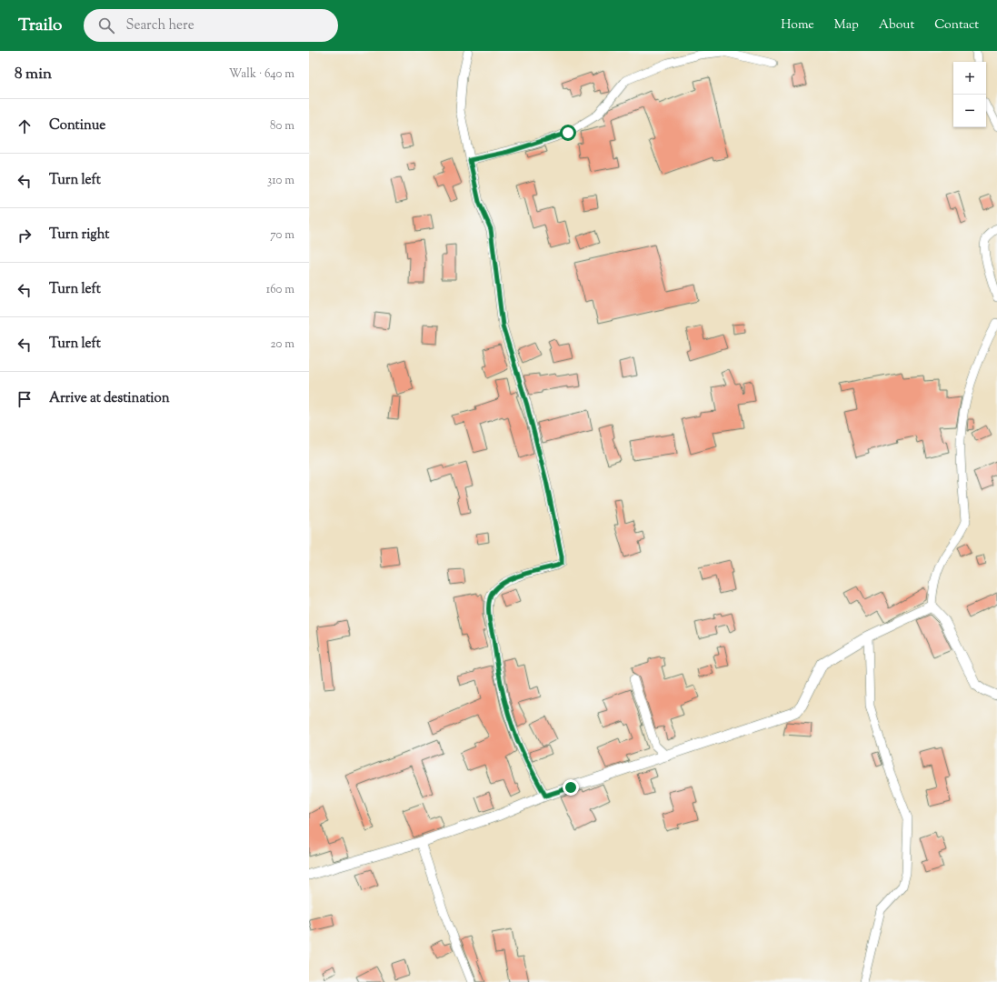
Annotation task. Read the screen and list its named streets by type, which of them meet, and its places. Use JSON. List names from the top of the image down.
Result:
{
  "page": {
    "header": "Trailo",
    "search": "Search here",
    "nav": [
      "Home",
      "Map",
      "About",
      "Contact"
    ],
    "heading": ["8 min", "Walk · 640 m"],
    "map_buttons": ["+", "−"],
    "list": [
      ["Continue", "80 m"],
      ["Turn left", "310 m"],
      ["Turn right", "70 m"],
      ["Turn left", "160 m"],
      ["Turn left", "20 m"],
      "Arrive at destination"
    ]
  }
}
